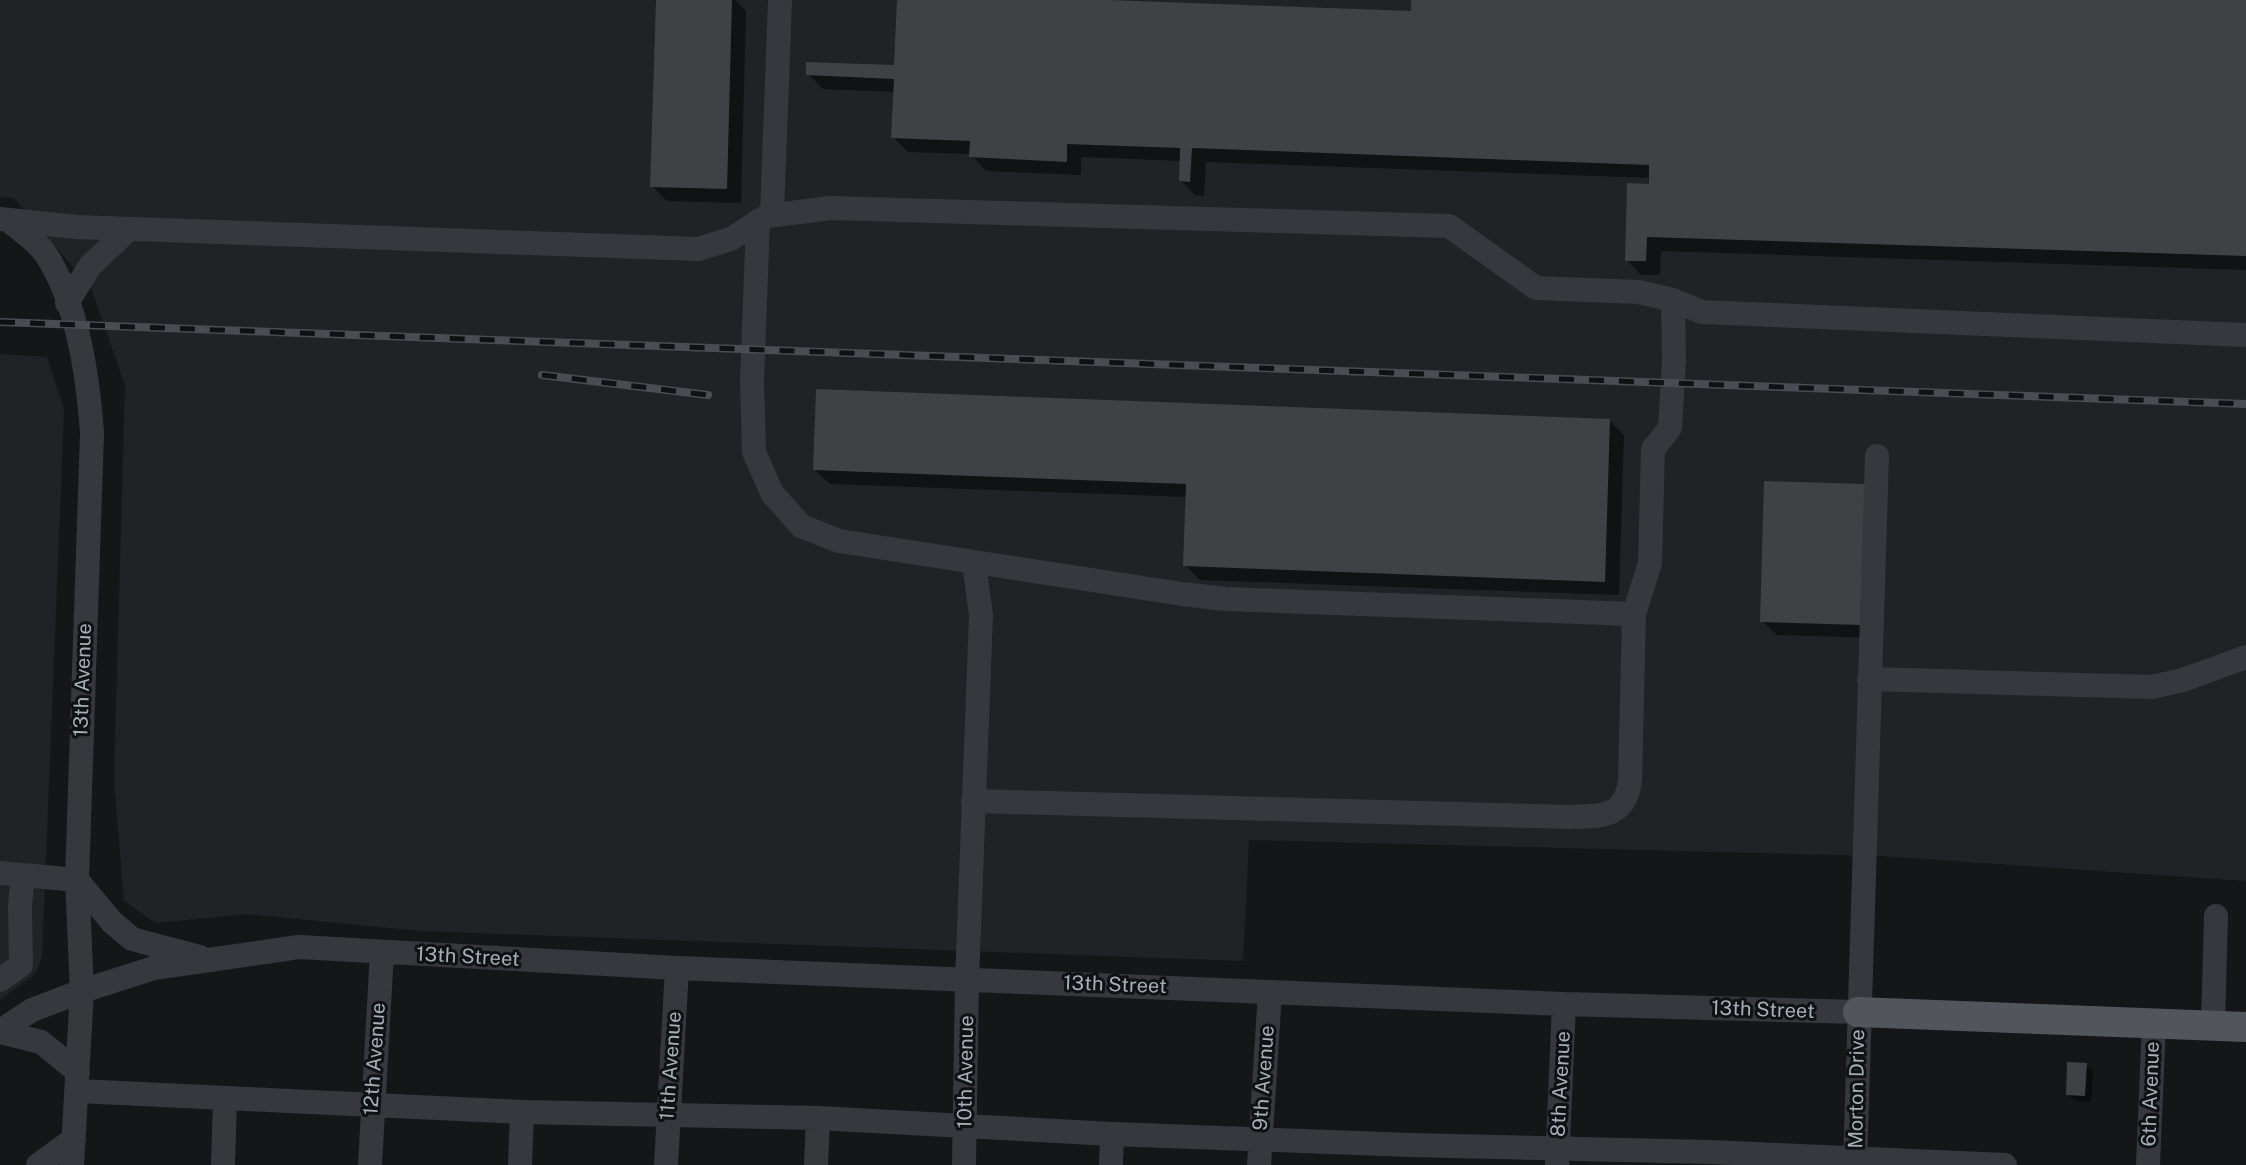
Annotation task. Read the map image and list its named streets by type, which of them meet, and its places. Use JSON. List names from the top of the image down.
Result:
{
  "streets": {
    "main road": ["13th Street"],
    "street": [
      "13th Avenue",
      "12th Avenue",
      "11th Avenue",
      "10th Avenue",
      "9th Avenue",
      "8th Avenue",
      "Morton Drive",
      "6th Avenue"
    ]
  },
  "crossings": [
    ["13th Avenue", "13th Street"],
    ["13th Street", "12th Avenue"],
    ["13th Street", "11th Avenue"],
    ["13th Street", "10th Avenue"],
    ["13th Street", "9th Avenue"],
    ["13th Street", "8th Avenue"],
    ["13th Street", "Morton Drive"],
    ["13th Street", "6th Avenue"]
  ]
}
